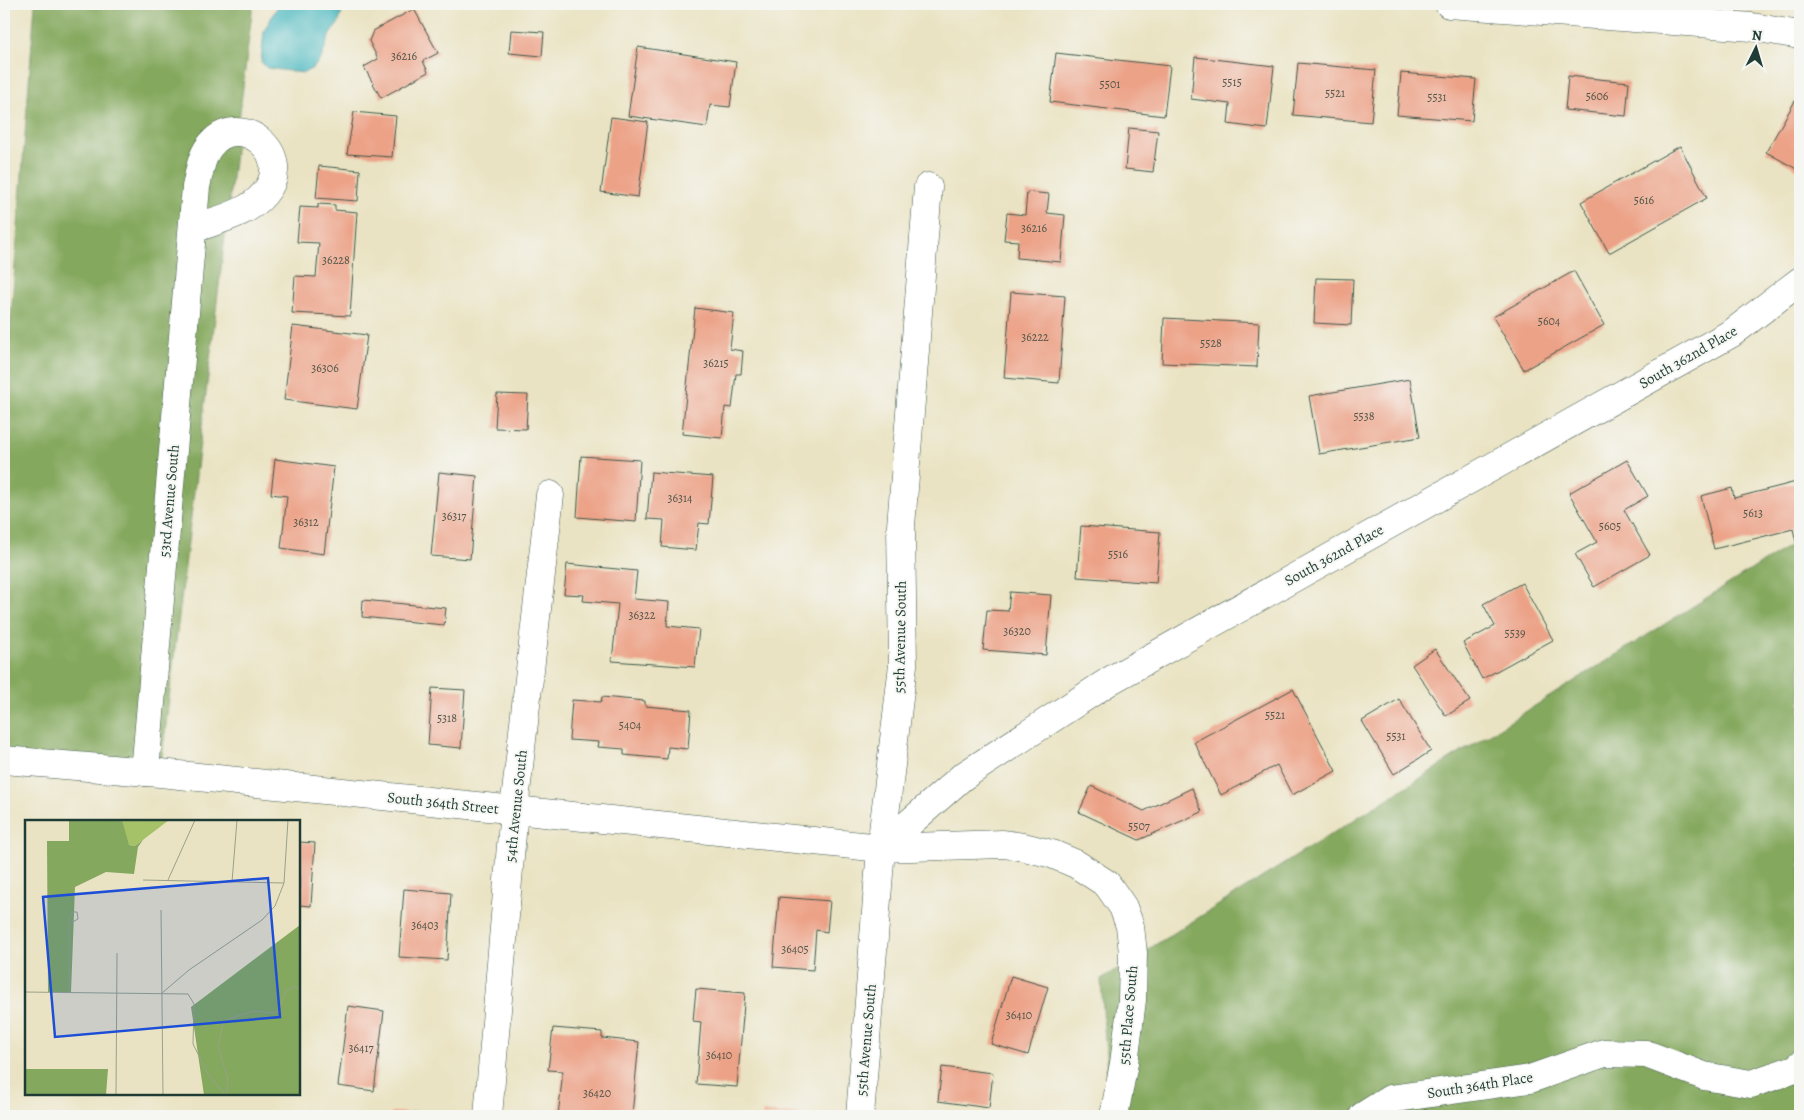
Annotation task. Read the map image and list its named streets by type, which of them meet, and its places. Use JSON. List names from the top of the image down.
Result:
{
  "streets": {
    "street": [
      "South 362nd Place",
      "53rd Avenue South",
      "55th Avenue South",
      "South 364th Street",
      "54th Avenue South",
      "55th Place South",
      "South 364th Place"
    ]
  },
  "crossings": [
    ["South 362nd Place", "55th Avenue South"],
    ["South 362nd Place", "South 364th Street"],
    ["South 362nd Place", "55th Place South"],
    ["53rd Avenue South", "South 364th Street"],
    ["55th Avenue South", "South 364th Street"],
    ["55th Avenue South", "55th Place South"],
    ["South 364th Street", "54th Avenue South"],
    ["South 364th Street", "55th Place South"]
  ],
  "house_numbers": [
    "36216",
    "5515",
    "5501",
    "5521",
    "5606",
    "5531",
    "5616",
    "36216",
    "36228",
    "5604",
    "36222",
    "5528",
    "36215",
    "36306",
    "5538",
    "36314",
    "5613",
    "36317",
    "36312",
    "5605",
    "5516",
    "36322",
    "36320",
    "5539",
    "5521",
    "5318",
    "5404",
    "5531",
    "5507",
    "36403",
    "36405",
    "36410",
    "36417",
    "36410",
    "36420"
  ],
  "north": "top"
}
